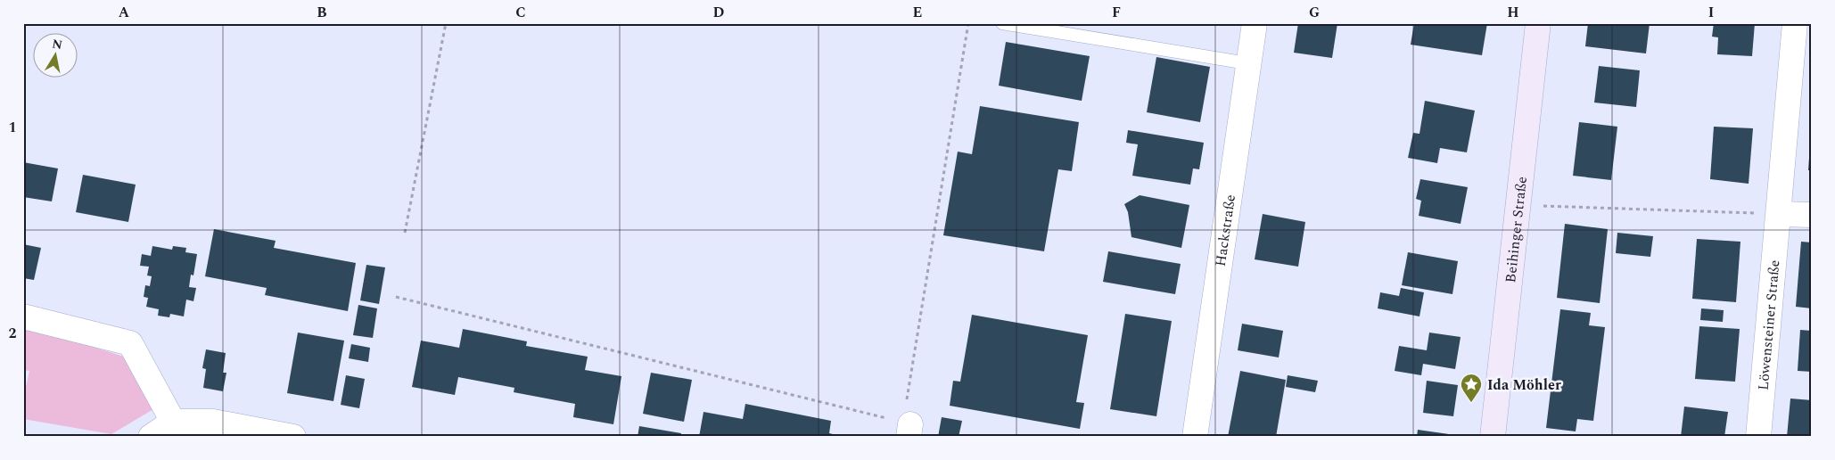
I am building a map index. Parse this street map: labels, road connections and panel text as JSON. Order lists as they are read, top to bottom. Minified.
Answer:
{"streets":{"main road":["Beihinger Straße"],"street":["Hackstraße","Löwensteiner Straße"]},"places":{"place":["Ida Möhler"]},"north":"top","grid":{"columns":["A","B","C","D","E","F","G","H","I"],"rows":["1","2"]}}
